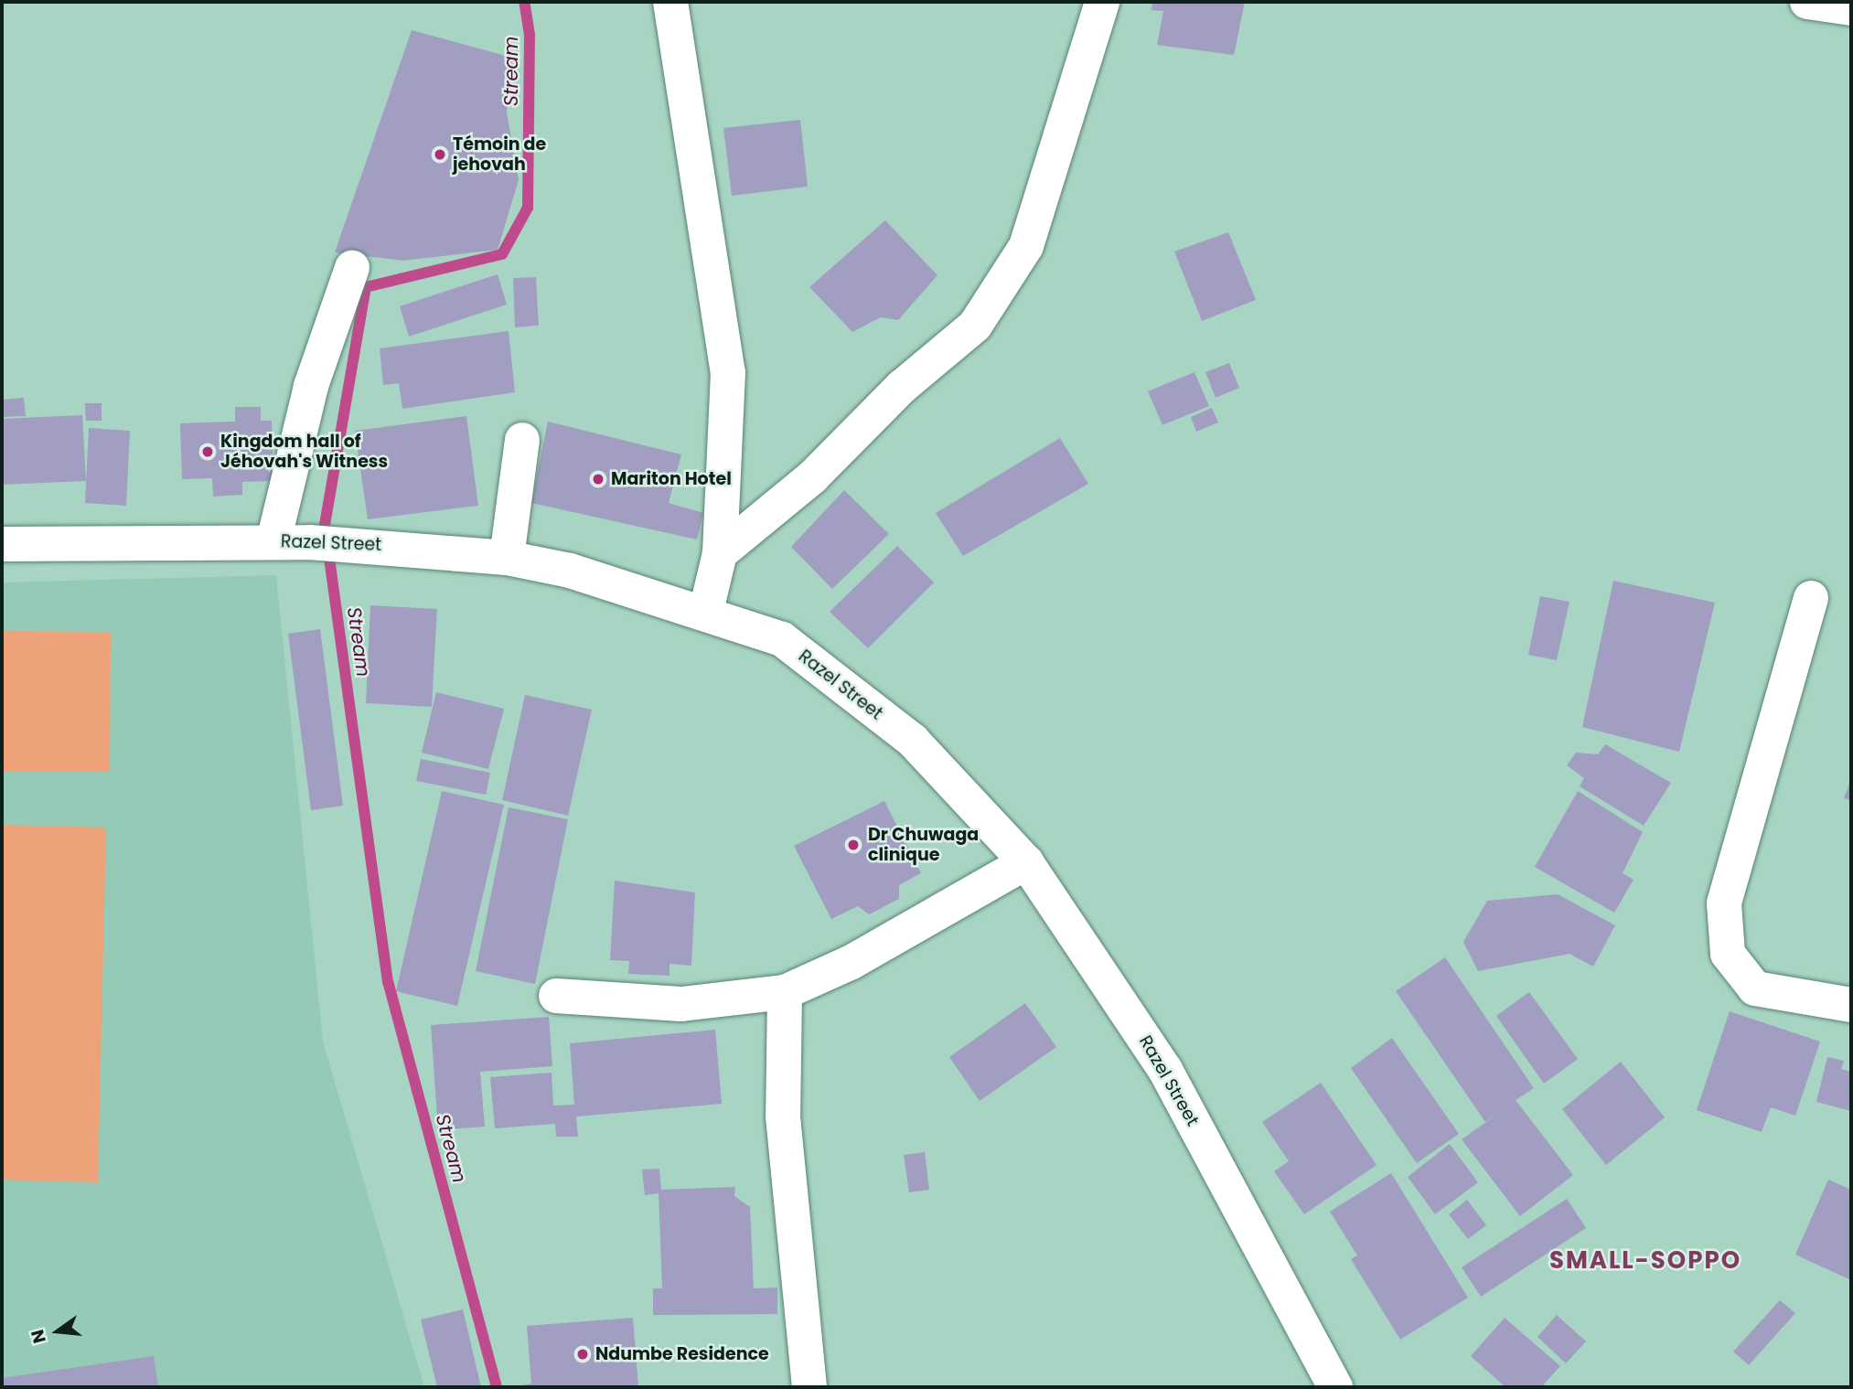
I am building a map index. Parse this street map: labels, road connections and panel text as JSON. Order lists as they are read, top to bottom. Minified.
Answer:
{"streets":{"street":["Razel Street"]},"districts":["SMALL-SOPPO"],"water":["Stream"],"places":["Témoin de jehovah","Kingdom hall of Jéhovah's Witness","Mariton Hotel","Dr Chuwaga clinique","Ndumbe Residence"],"north":"left"}
